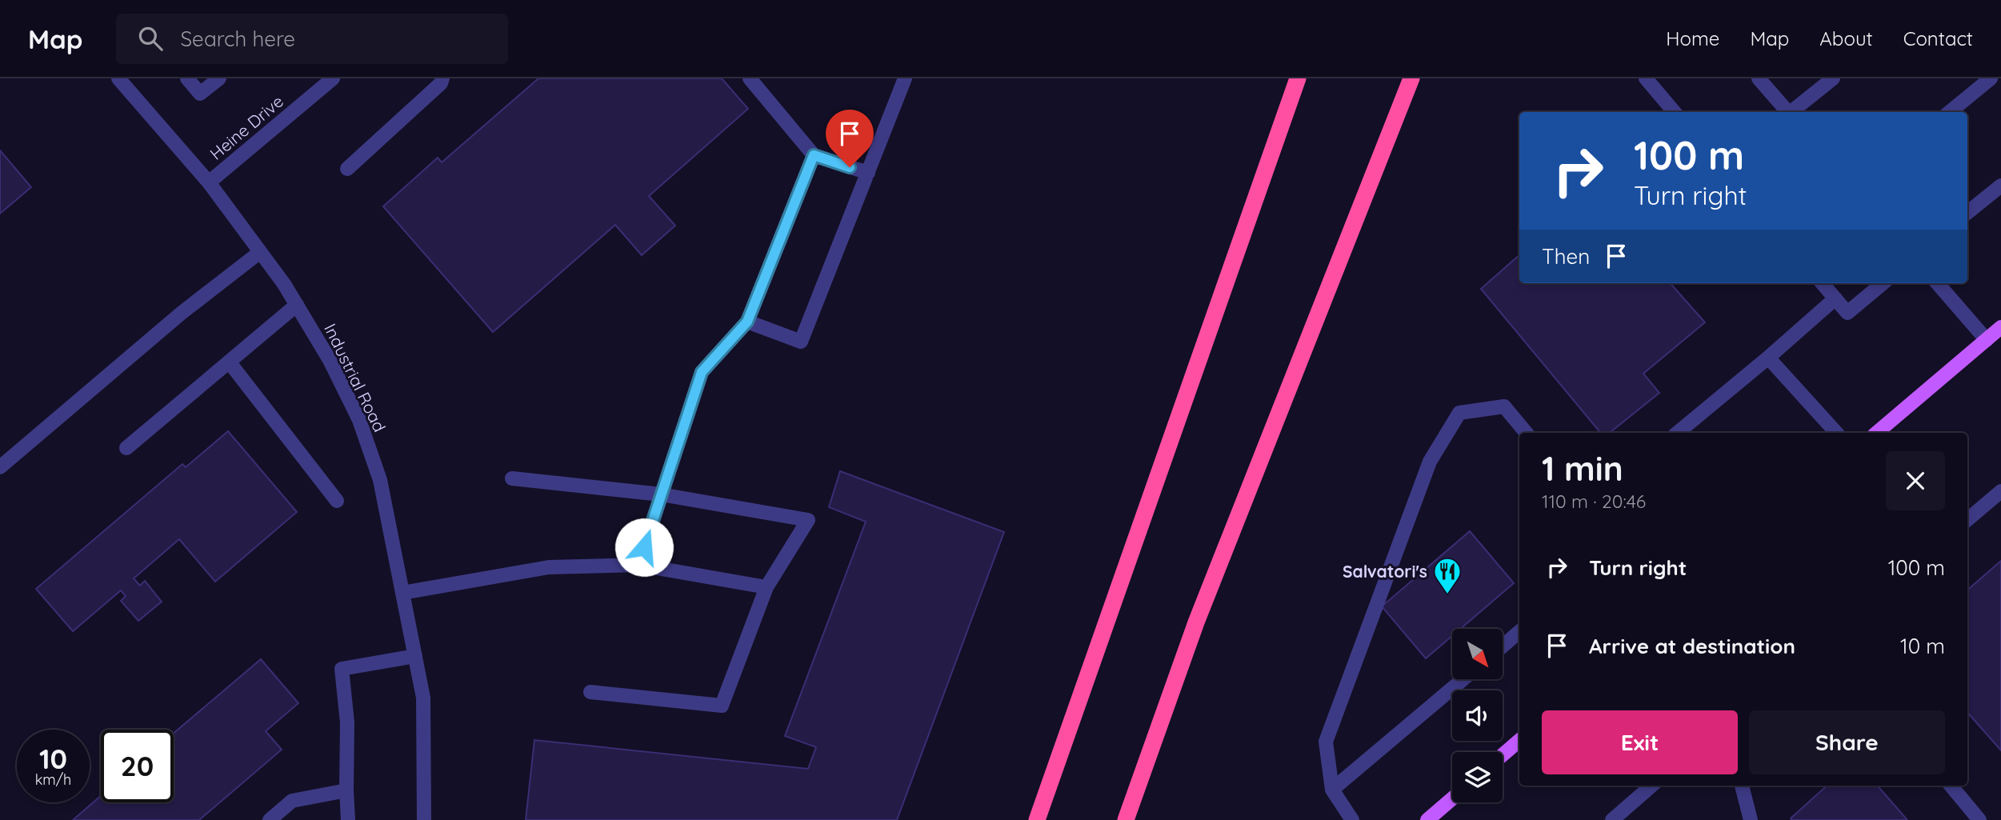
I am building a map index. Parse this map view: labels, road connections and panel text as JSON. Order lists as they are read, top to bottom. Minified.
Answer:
{"streets":{"street":["Heine Drive","Industrial Road"]},"crossings":[["Heine Drive","Industrial Road"]],"places":{"restaurant":["Salvatori's"]},"north":"bottom right","page":{"header":"Map","search":"Search here","nav":["Home","Map","About","Contact"],"turn":["100 m","Turn right"],"then":"Then","heading":["1 min","110 m · 20:46"],"list":[{"name":"Turn right","value":"100 m"},{"name":"Arrive at destination","value":"10 m"}],"buttons":["Exit","Share"],"speed":"10 km/h","limit":"20"}}
